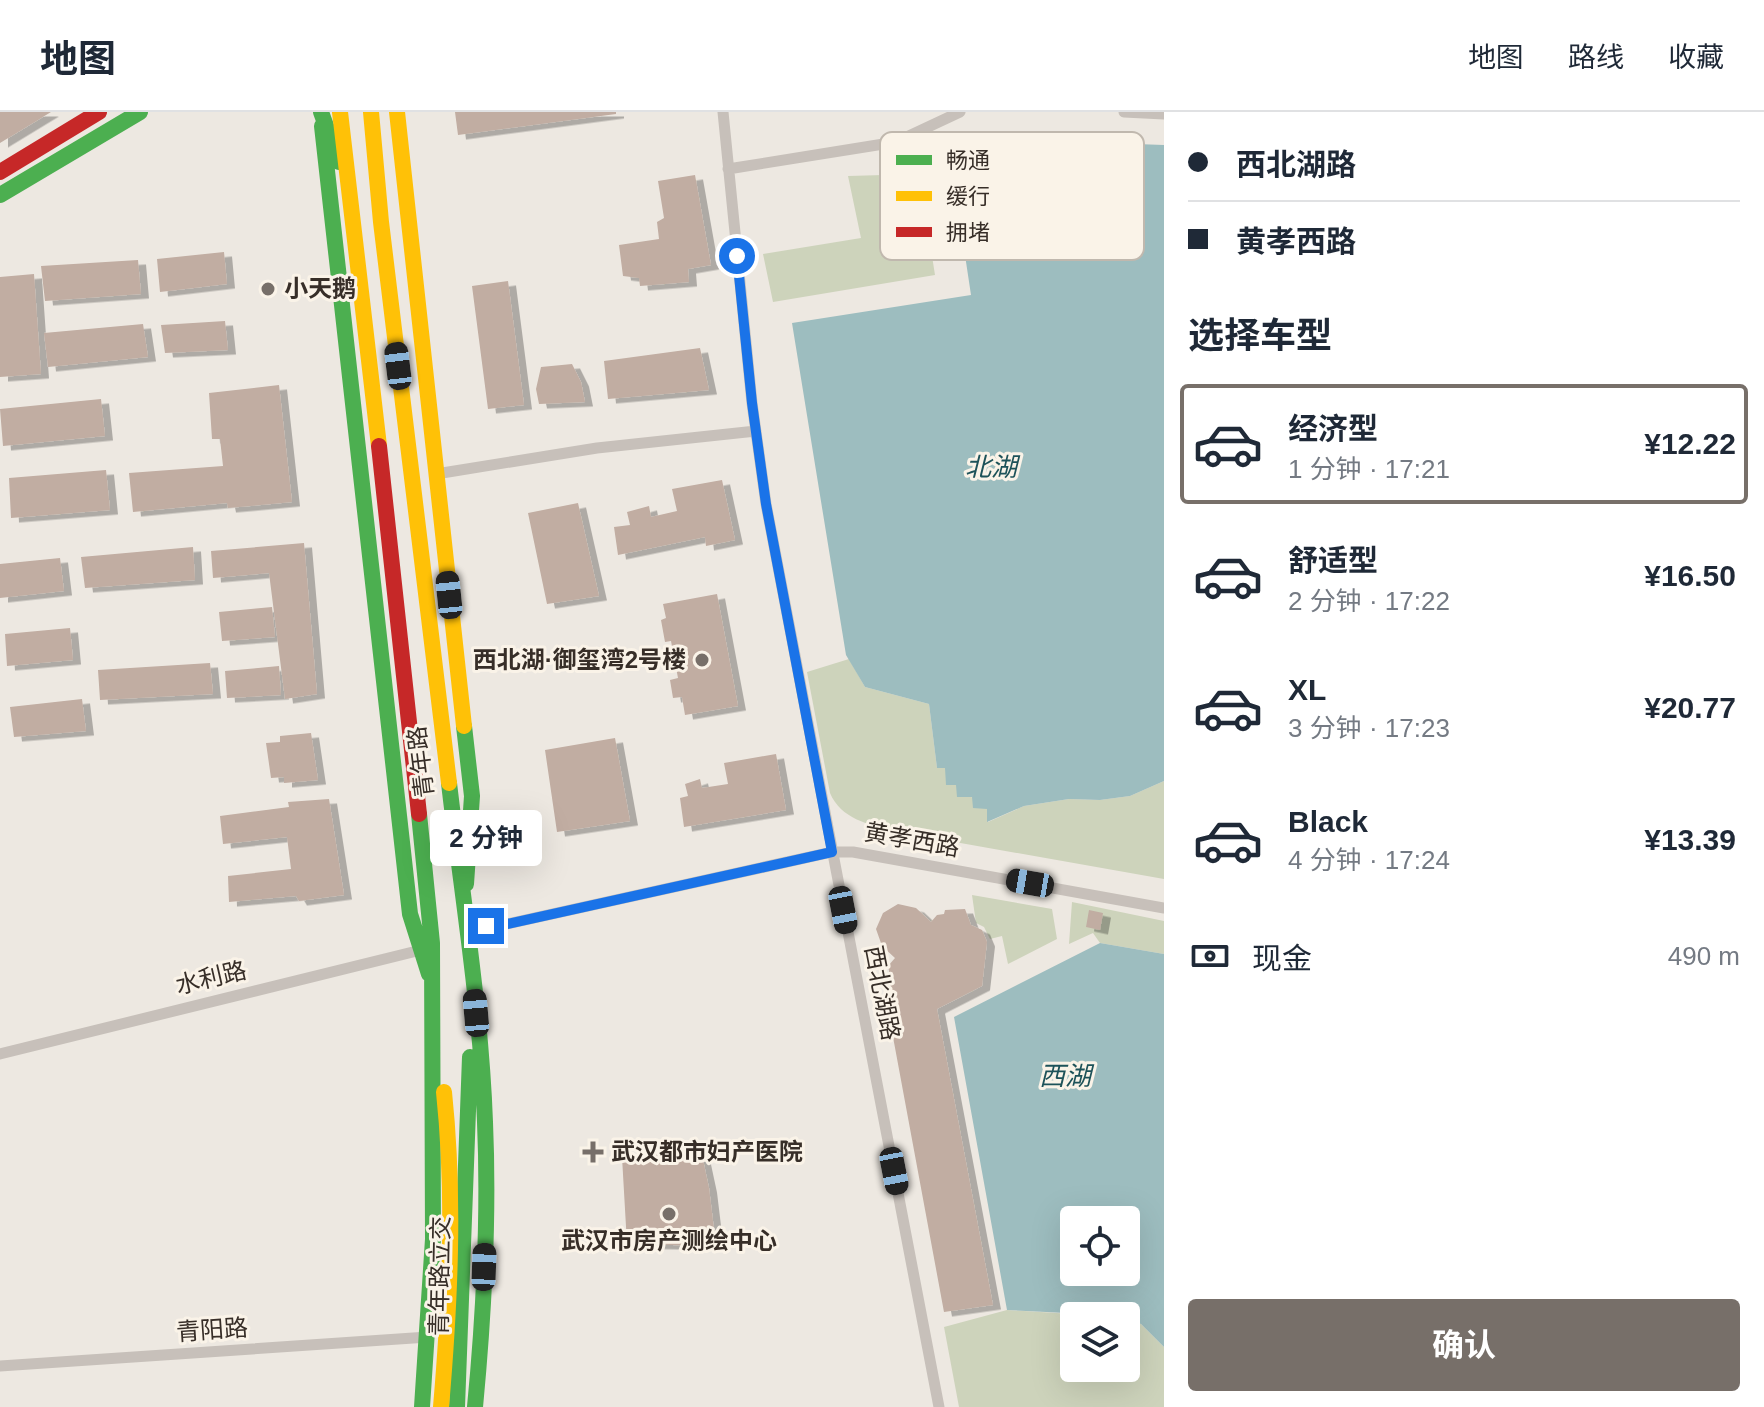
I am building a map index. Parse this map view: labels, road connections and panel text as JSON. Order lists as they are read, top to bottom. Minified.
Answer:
{"streets":{"main road":["青年路","青年路立交"],"street":["黄孝西路","水利路","西北湖路","青阳路"]},"crossings":[["青年路","黄孝西路"],["青年路","水利路"],["青年路","青阳路"],["黄孝西路","西北湖路"]],"water":["北湖","西湖"],"places":{"other":["小天鹅","西北湖·御玺湾2号楼","武汉市房产测绘中心"],"health":["武汉都市妇产医院"]},"legend":["畅通","缓行","拥堵"],"page":{"header":"地图","nav":["地图","路线","收藏"],"banner":["西北湖路","黄孝西路"],"heading":"选择车型","list":[{"name":"经济型","note":"1 分钟 · 17:21","value":"¥12.22"},{"name":"舒适型","note":"2 分钟 · 17:22","value":"¥16.50"},{"name":"XL","note":"3 分钟 · 17:23","value":"¥20.77"},{"name":"Black","note":"4 分钟 · 17:24","value":"¥13.39"}],"bubble":"2 分钟","pay":["现金","490 m"],"buttons":"确认"}}
